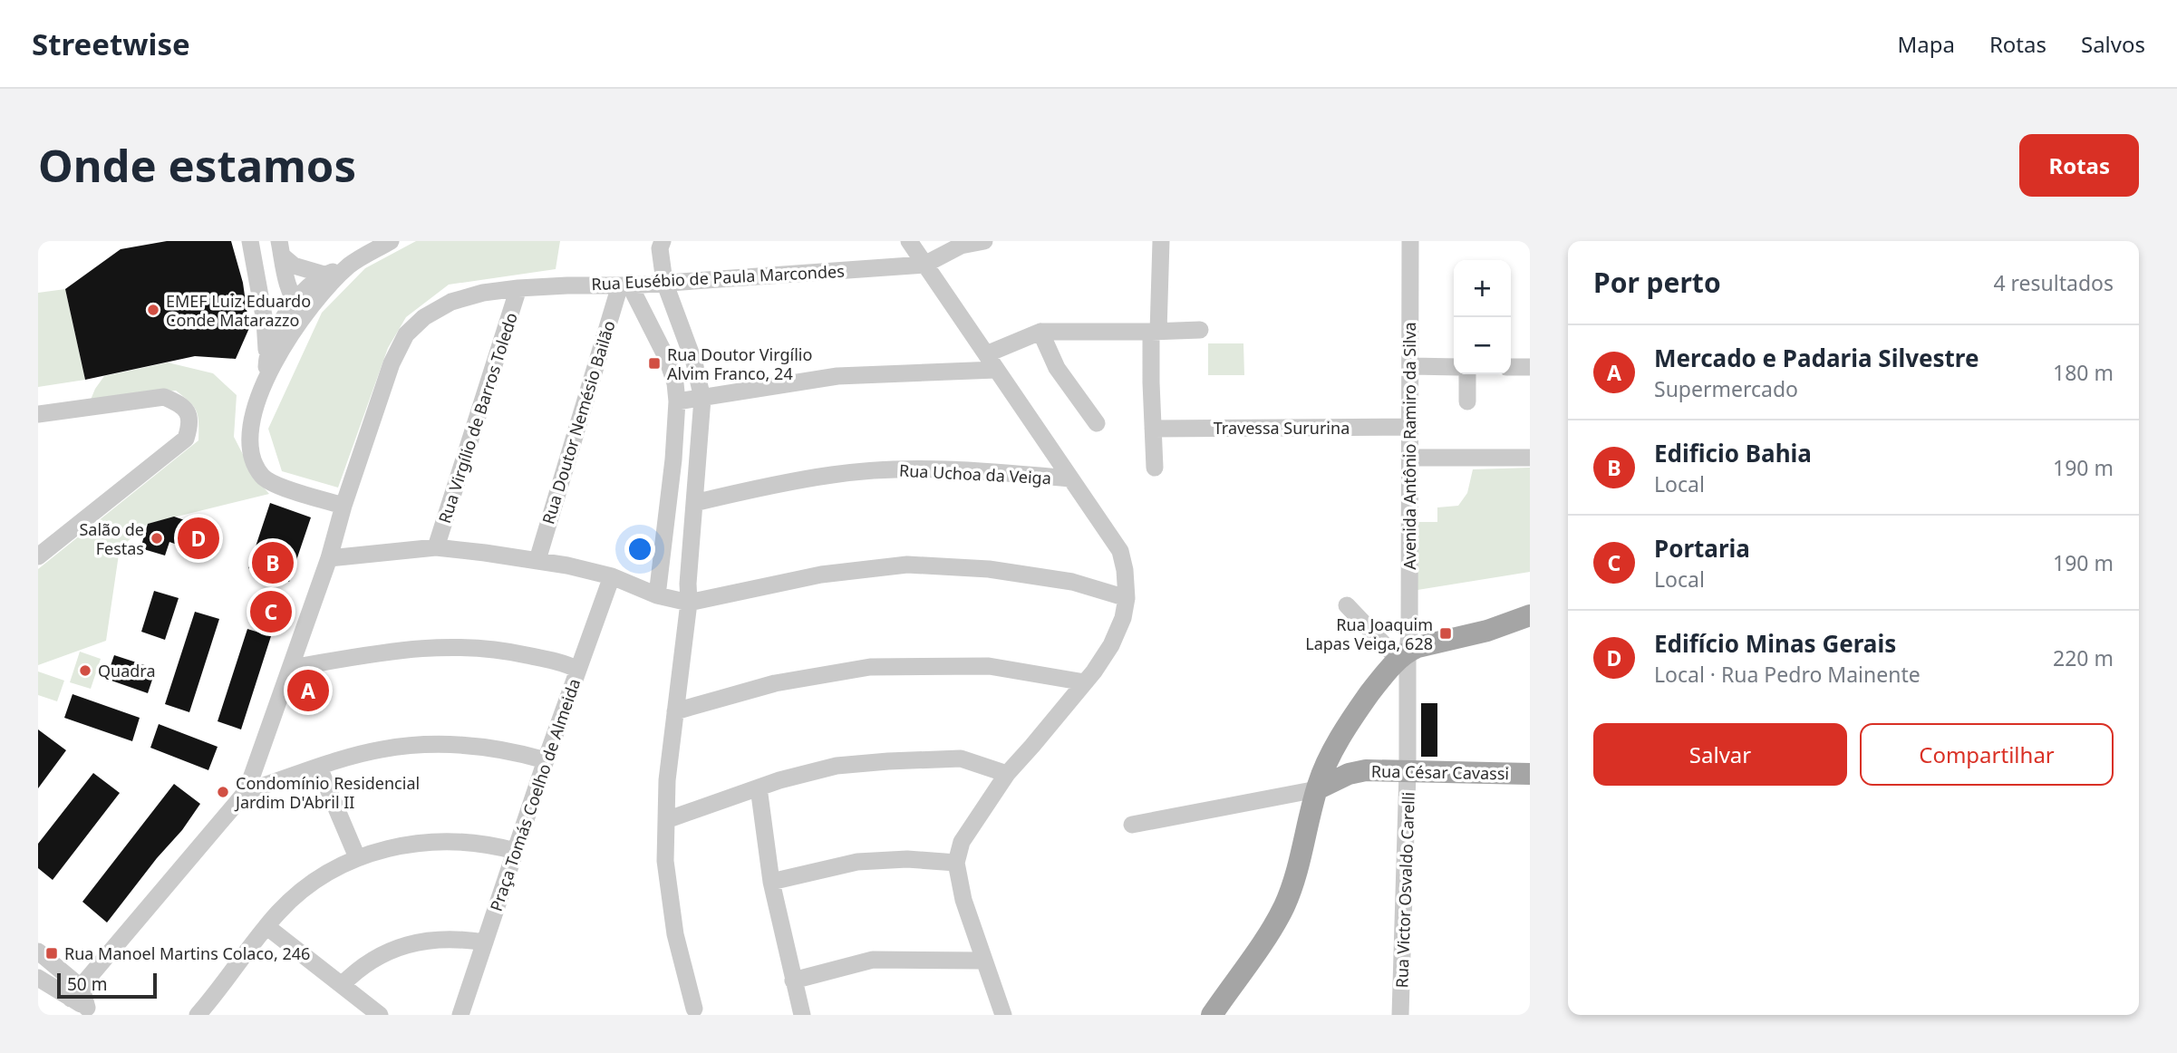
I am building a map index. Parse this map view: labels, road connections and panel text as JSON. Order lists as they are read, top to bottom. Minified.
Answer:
{"streets":{"main road":["Rua César Cavassi"],"street":["Rua Eusébio de Paula Marcondes","Rua Virgílio de Barros Toledo","Rua Doutor Nemésio Bailão","Travessa Sururina","Avenida Antônio Ramiro da Silva","Rua Uchoa da Veiga","Praça Tomás Coelho de Almeida","Rua Victor Osvaldo Carelli"]},"crossings":[["Rua Eusébio de Paula Marcondes","Rua Virgílio de Barros Toledo"],["Rua Eusébio de Paula Marcondes","Rua Doutor Nemésio Bailão"],["Travessa Sururina","Avenida Antônio Ramiro da Silva"],["Avenida Antônio Ramiro da Silva","Rua Victor Osvaldo Carelli"],["Rua César Cavassi","Rua Victor Osvaldo Carelli"]],"places":{"other":["EMEF Luiz Eduardo Conde Matarazzo","Salão de Festas","Quadra","Condomínio Residencial Jardim D'Abril II"],"transit":["Rua Doutor Virgílio Alvim Franco, 24","Rua Joaquim Lapas Veiga, 628","Rua Manoel Martins Colaco, 246"]},"scale_bar":"50 m","page":{"header":"Streetwise","nav":["Mapa","Rotas","Salvos"],"buttons":["Rotas",["Salvar","Compartilhar"]],"title":"Onde estamos","heading":["Por perto","4 resultados"],"map_buttons":["+","−"],"list":[{"mark":"A","name":"Mercado e Padaria Silvestre","note":"Supermercado","value":"180 m"},{"mark":"B","name":"Edificio Bahia","note":"Local","value":"190 m"},{"mark":"C","name":"Portaria","note":"Local","value":"190 m"},{"mark":"D","name":"Edifício Minas Gerais","note":"Local · Rua Pedro Mainente","value":"220 m"}],"pins":["D","B","C","A"],"scale":"50 m"}}
